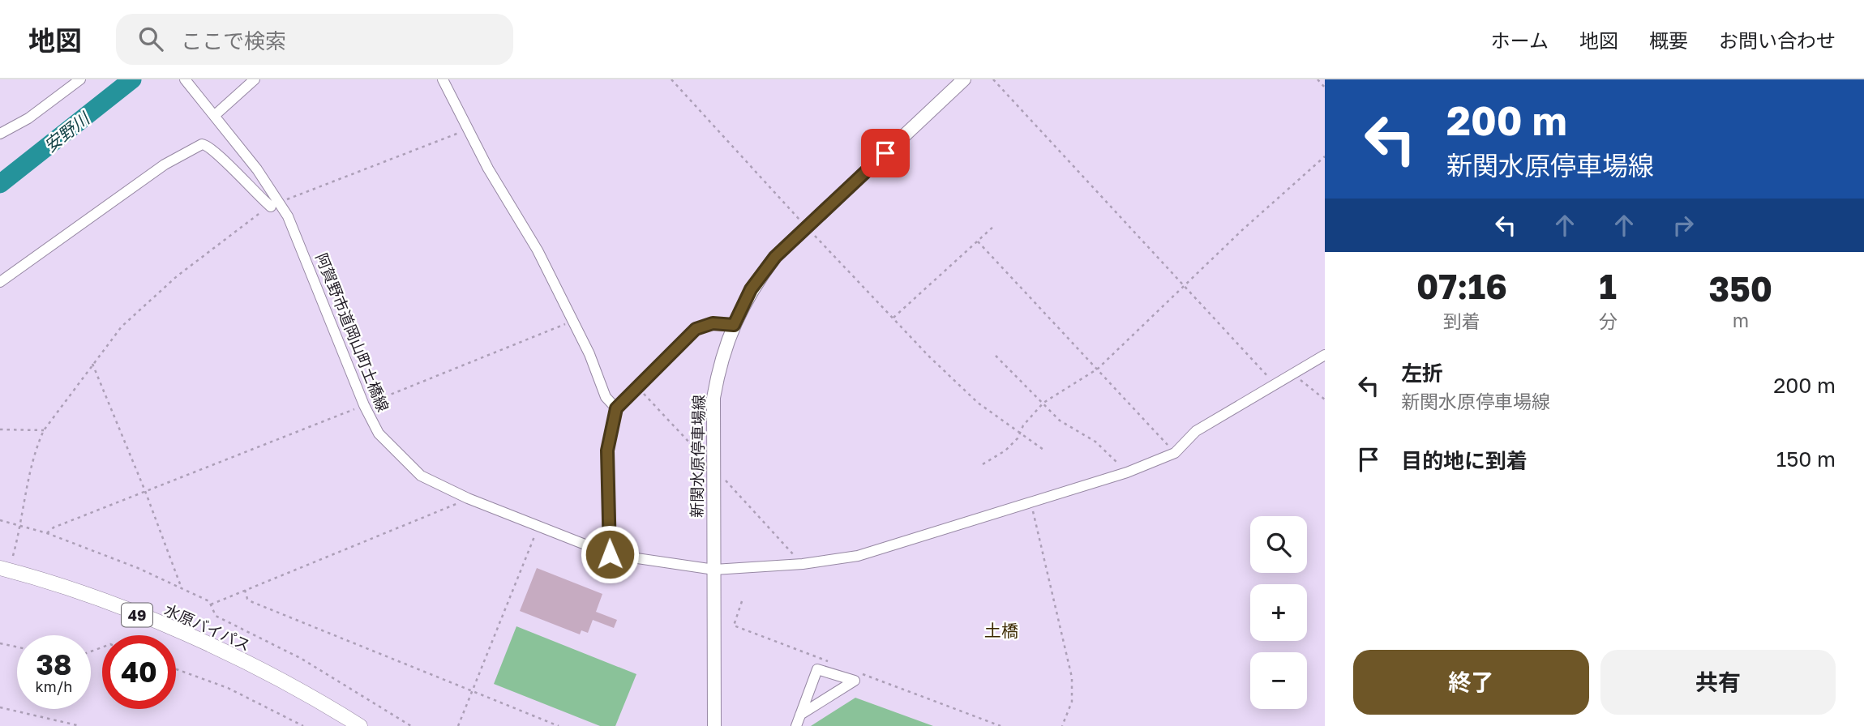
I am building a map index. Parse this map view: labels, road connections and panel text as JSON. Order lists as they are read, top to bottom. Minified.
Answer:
{"streets":{"highway":["49","水原バイパス"],"main road":["新関水原停車場線"],"street":["阿賀野市道岡山町土橋線"]},"crossings":[["阿賀野市道岡山町土橋線","新関水原停車場線"]],"districts":["土橋"],"water":["安野川"],"page":{"header":"地図","search":"ここで検索","nav":["ホーム","地図","概要","お問い合わせ"],"turn":["200 m","新関水原停車場線"],"eta":["07:16","到着","1","分","350","m"],"list":[{"name":"左折","note":"新関水原停車場線","value":"200 m"},{"name":"目的地に到着","value":"150 m"}],"map_buttons":["+","−"],"speed":"38 km/h","limit":"40","buttons":["終了","共有"]}}
